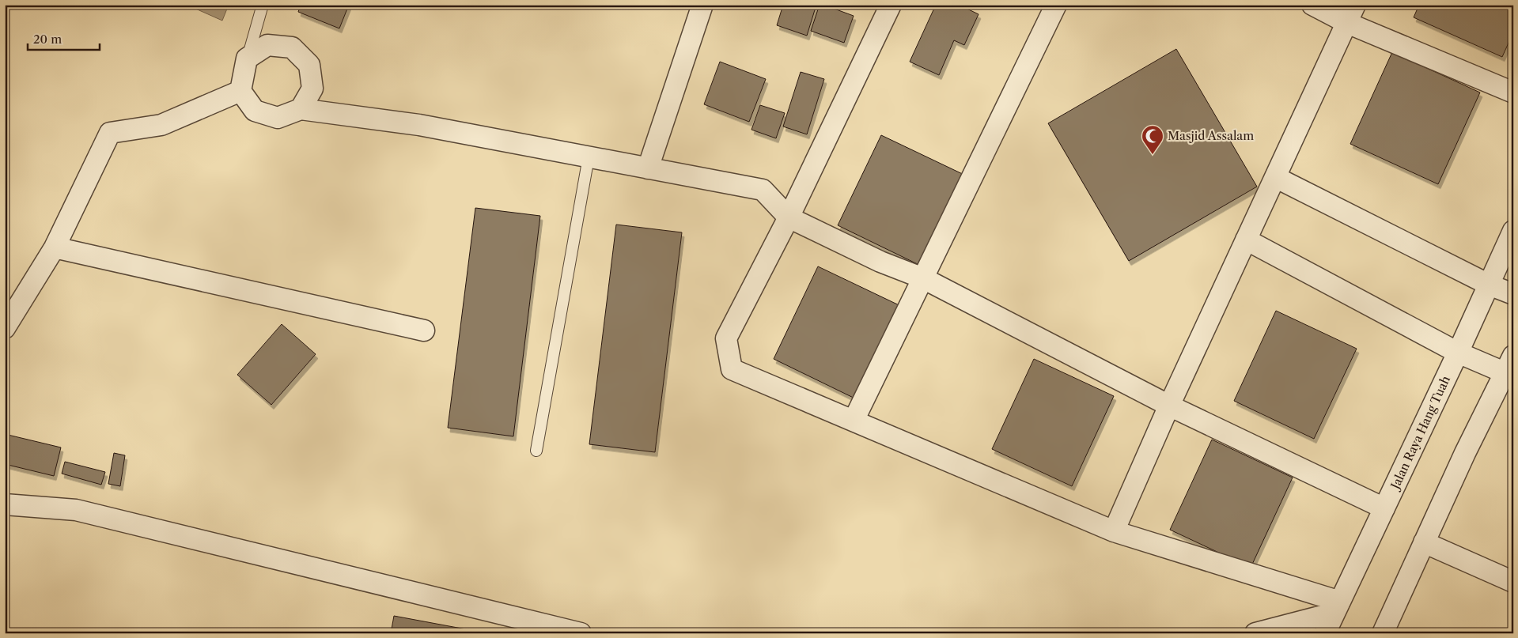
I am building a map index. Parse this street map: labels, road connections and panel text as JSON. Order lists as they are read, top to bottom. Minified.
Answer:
{"streets":{"street":["Jalan Raya Hang Tuah"]},"places":{"mosque":["Masjid Assalam"]},"scale_bar":"20 m"}
